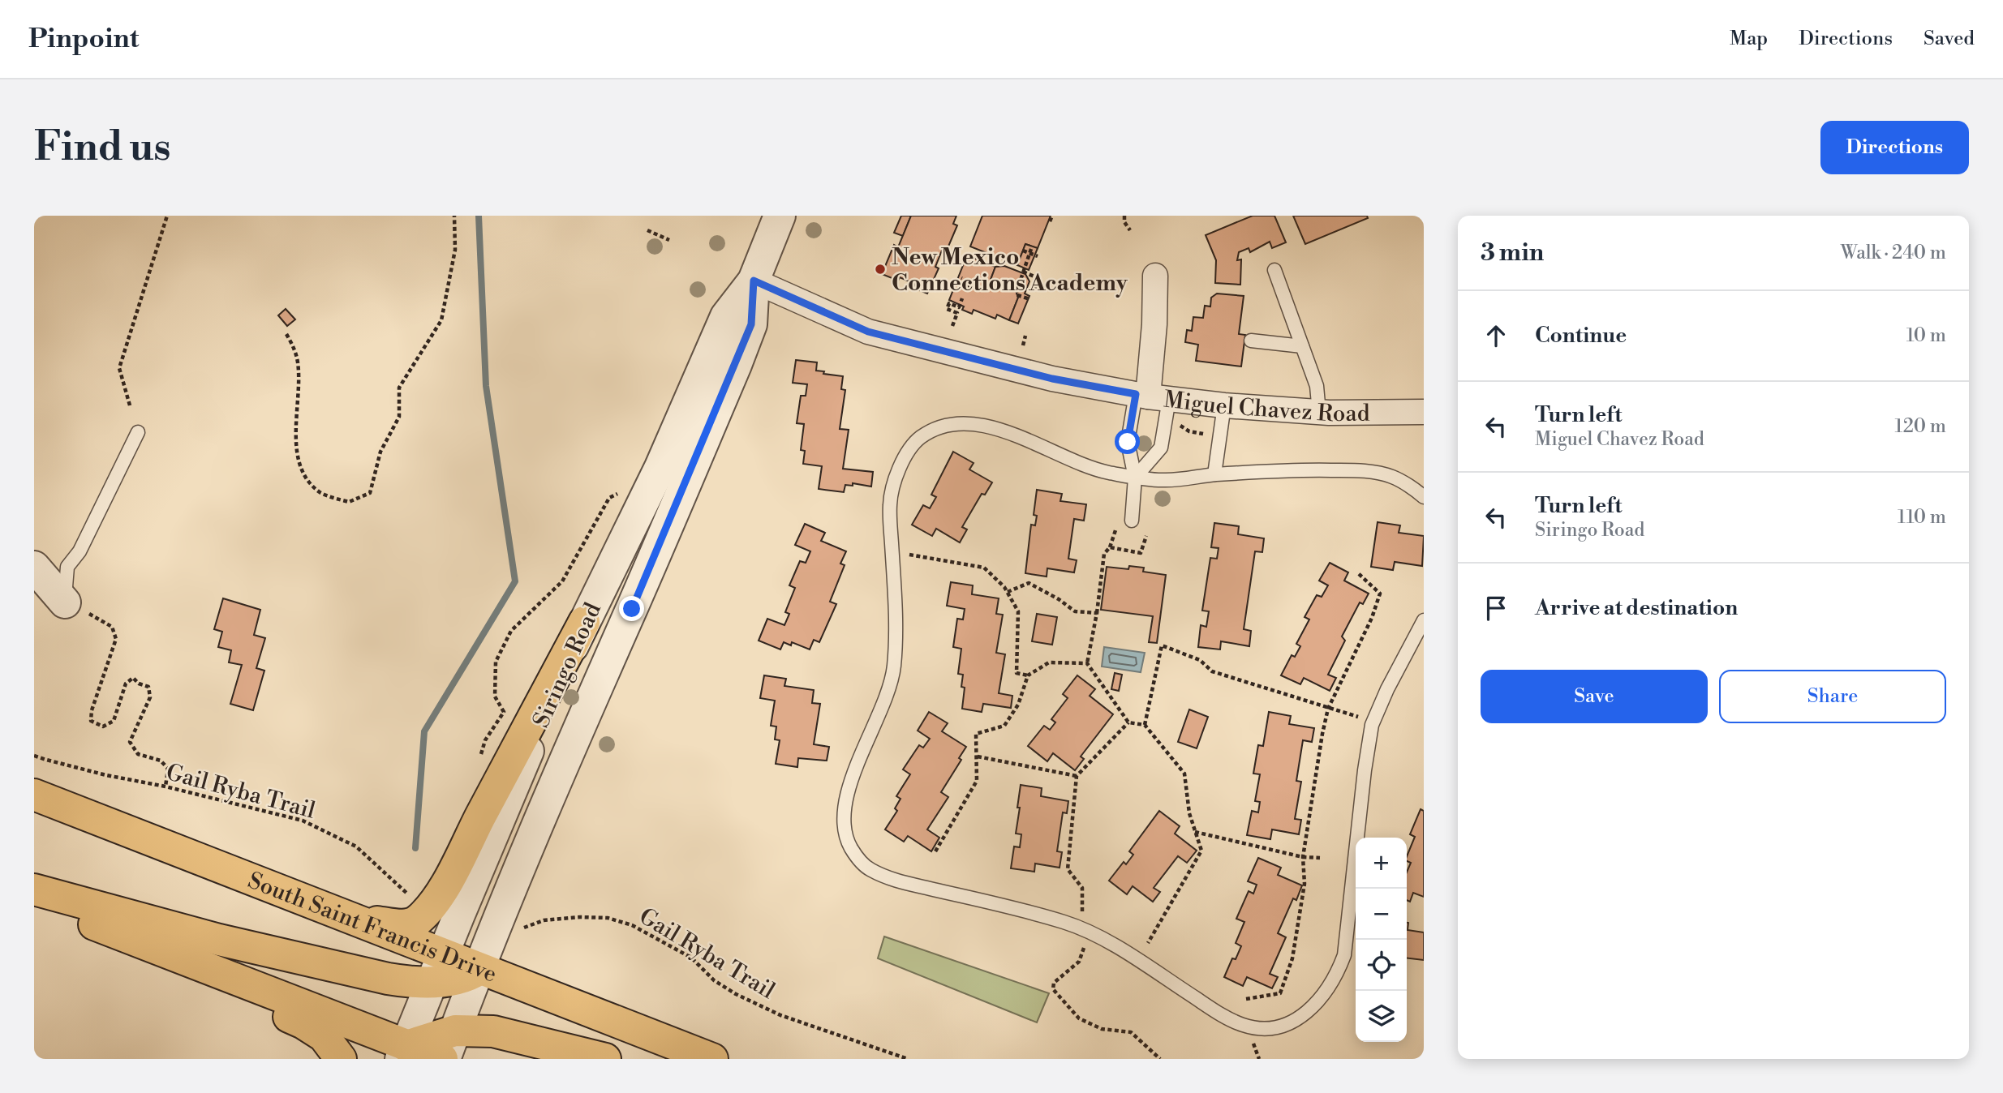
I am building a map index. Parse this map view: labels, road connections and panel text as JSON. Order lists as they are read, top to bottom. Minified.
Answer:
{"streets":{"highway":["South Saint Francis Drive"],"street":["Miguel Chavez Road","Siringo Road"],"path":["Gail Ryba Trail"]},"crossings":[["Miguel Chavez Road","Siringo Road"],["Siringo Road","South Saint Francis Drive"]],"places":["New Mexico Connections Academy"],"page":{"header":"Pinpoint","nav":["Map","Directions","Saved"],"buttons":["Directions",["Save","Share"]],"title":"Find us","heading":["3 min","Walk · 240 m"],"list":[["Continue","10 m"],["Turn left","Miguel Chavez Road","120 m"],["Turn left","Siringo Road","110 m"],"Arrive at destination"],"map_buttons":["+","−"]}}
